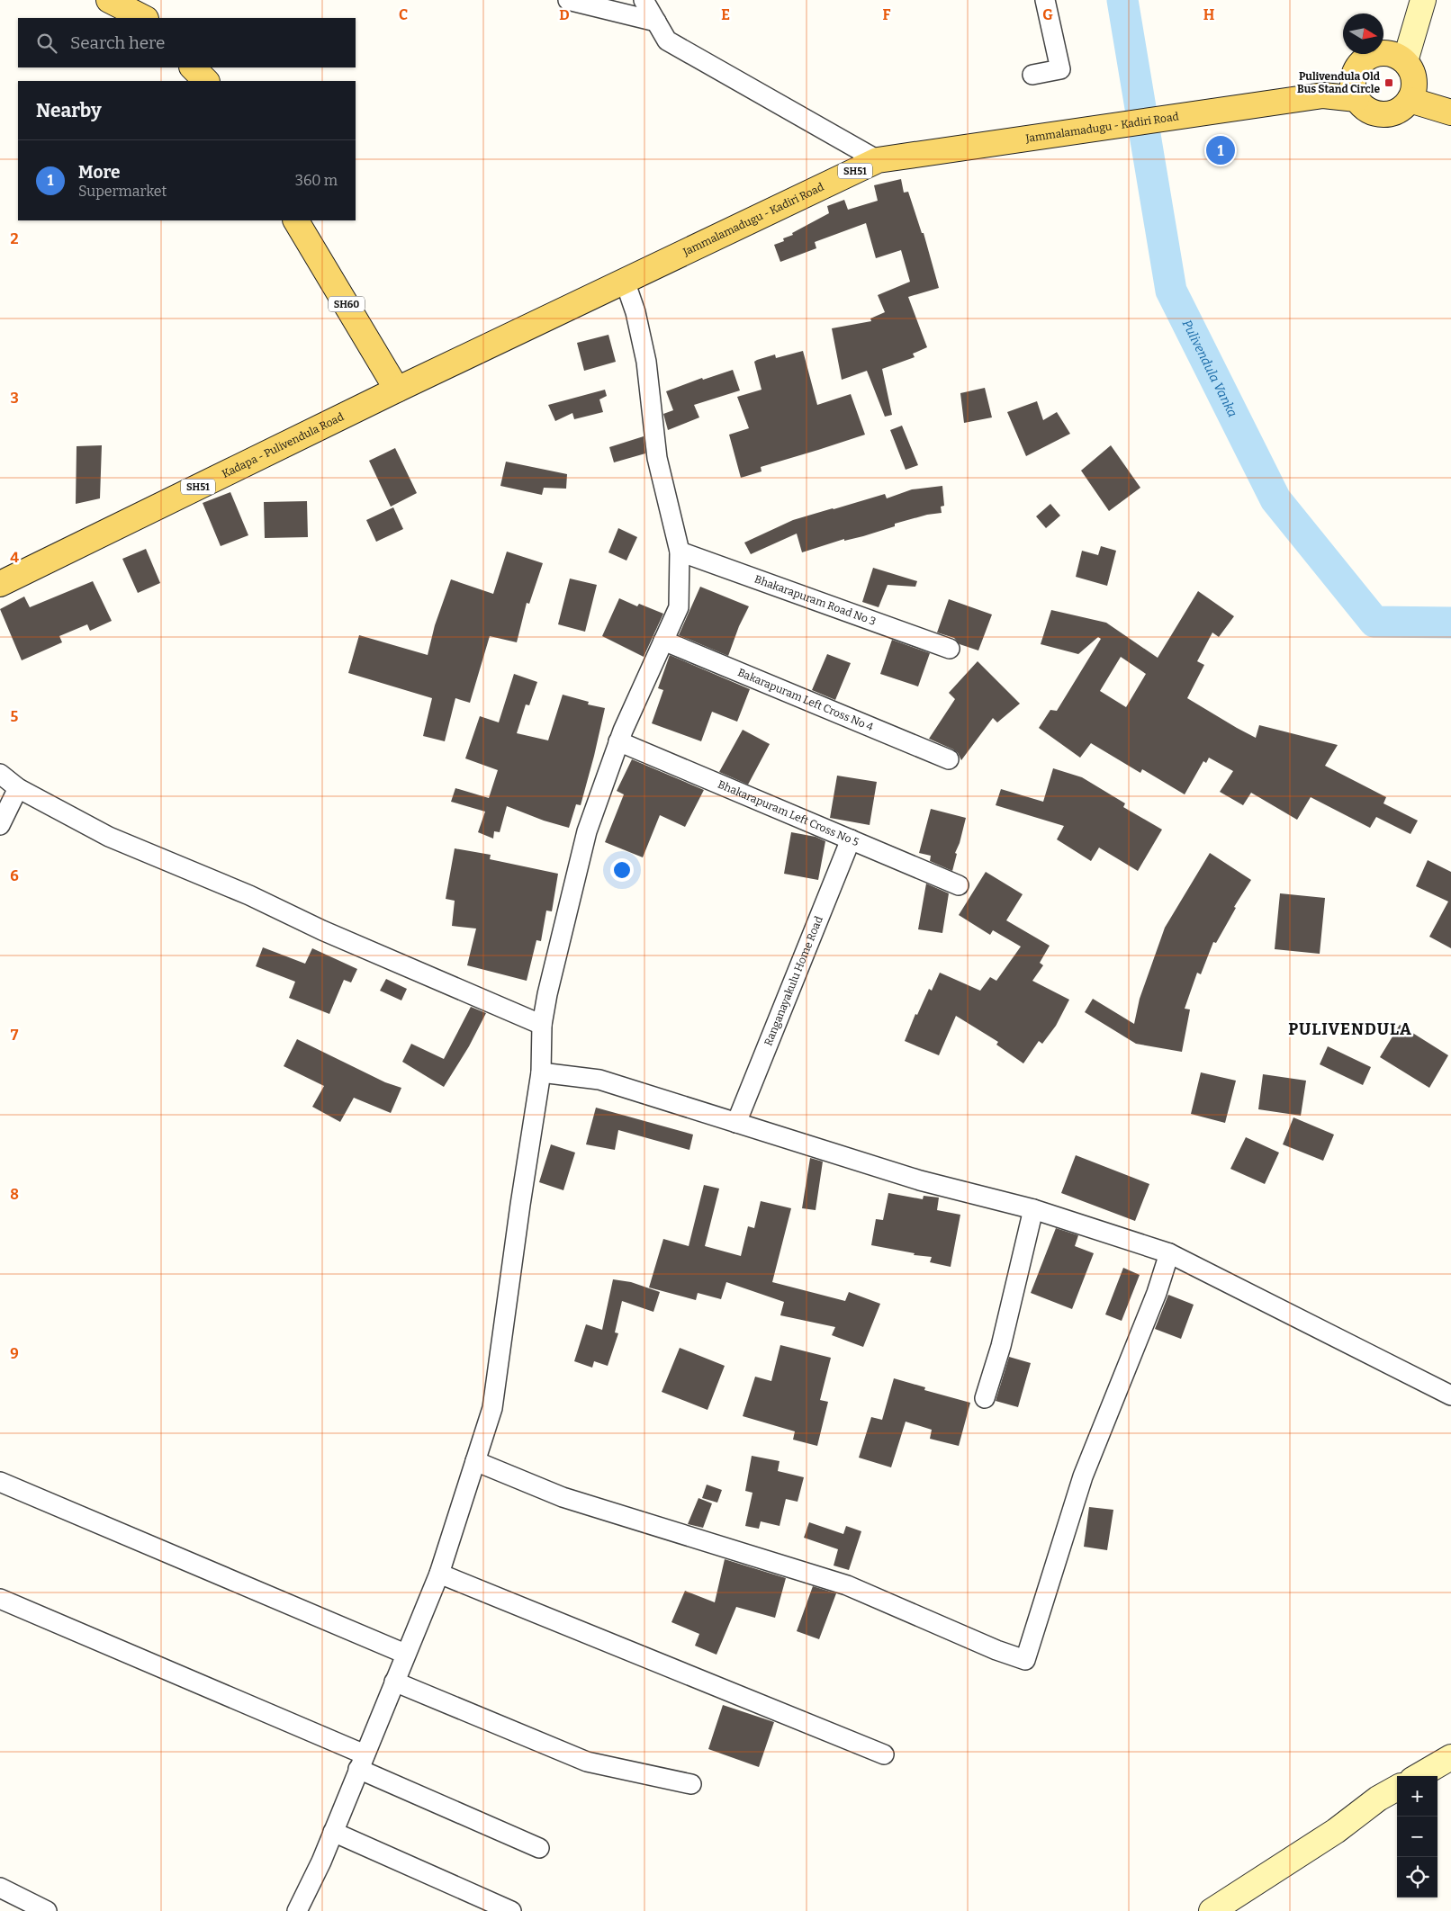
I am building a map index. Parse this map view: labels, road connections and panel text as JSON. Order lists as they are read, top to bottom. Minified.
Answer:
{"streets":{"main road":["Jammalamadugu - Kadiri Road","SH51","SH60","Kadapa - Pulivendula Road"],"street":["Bhakarapuram Road No 3","Bakarapuram Left Cross No 4","Bhakarapuram Left Cross No 5","Ranganayakulu Home Road"]},"crossings":[["Jammalamadugu - Kadiri Road","SH60"],["Jammalamadugu - Kadiri Road","Kadapa - Pulivendula Road"],["SH60","Kadapa - Pulivendula Road"],["Bhakarapuram Left Cross No 5","Ranganayakulu Home Road"]],"districts":["PULIVENDULA"],"water":["Pulivendula Vanka"],"places":{"transit":["Pulivendula Old Bus Stand Circle"]},"north":"right","page":{"search":"Search here","heading":"Nearby","pins":"1","list":[{"mark":"1","name":"More","note":"Supermarket","value":"360 m"}],"map_buttons":["+","−"]},"grid":{"columns":["C","D","E","F","G","H"],"rows":["2","3","4","5","6","7","8","9"]}}
